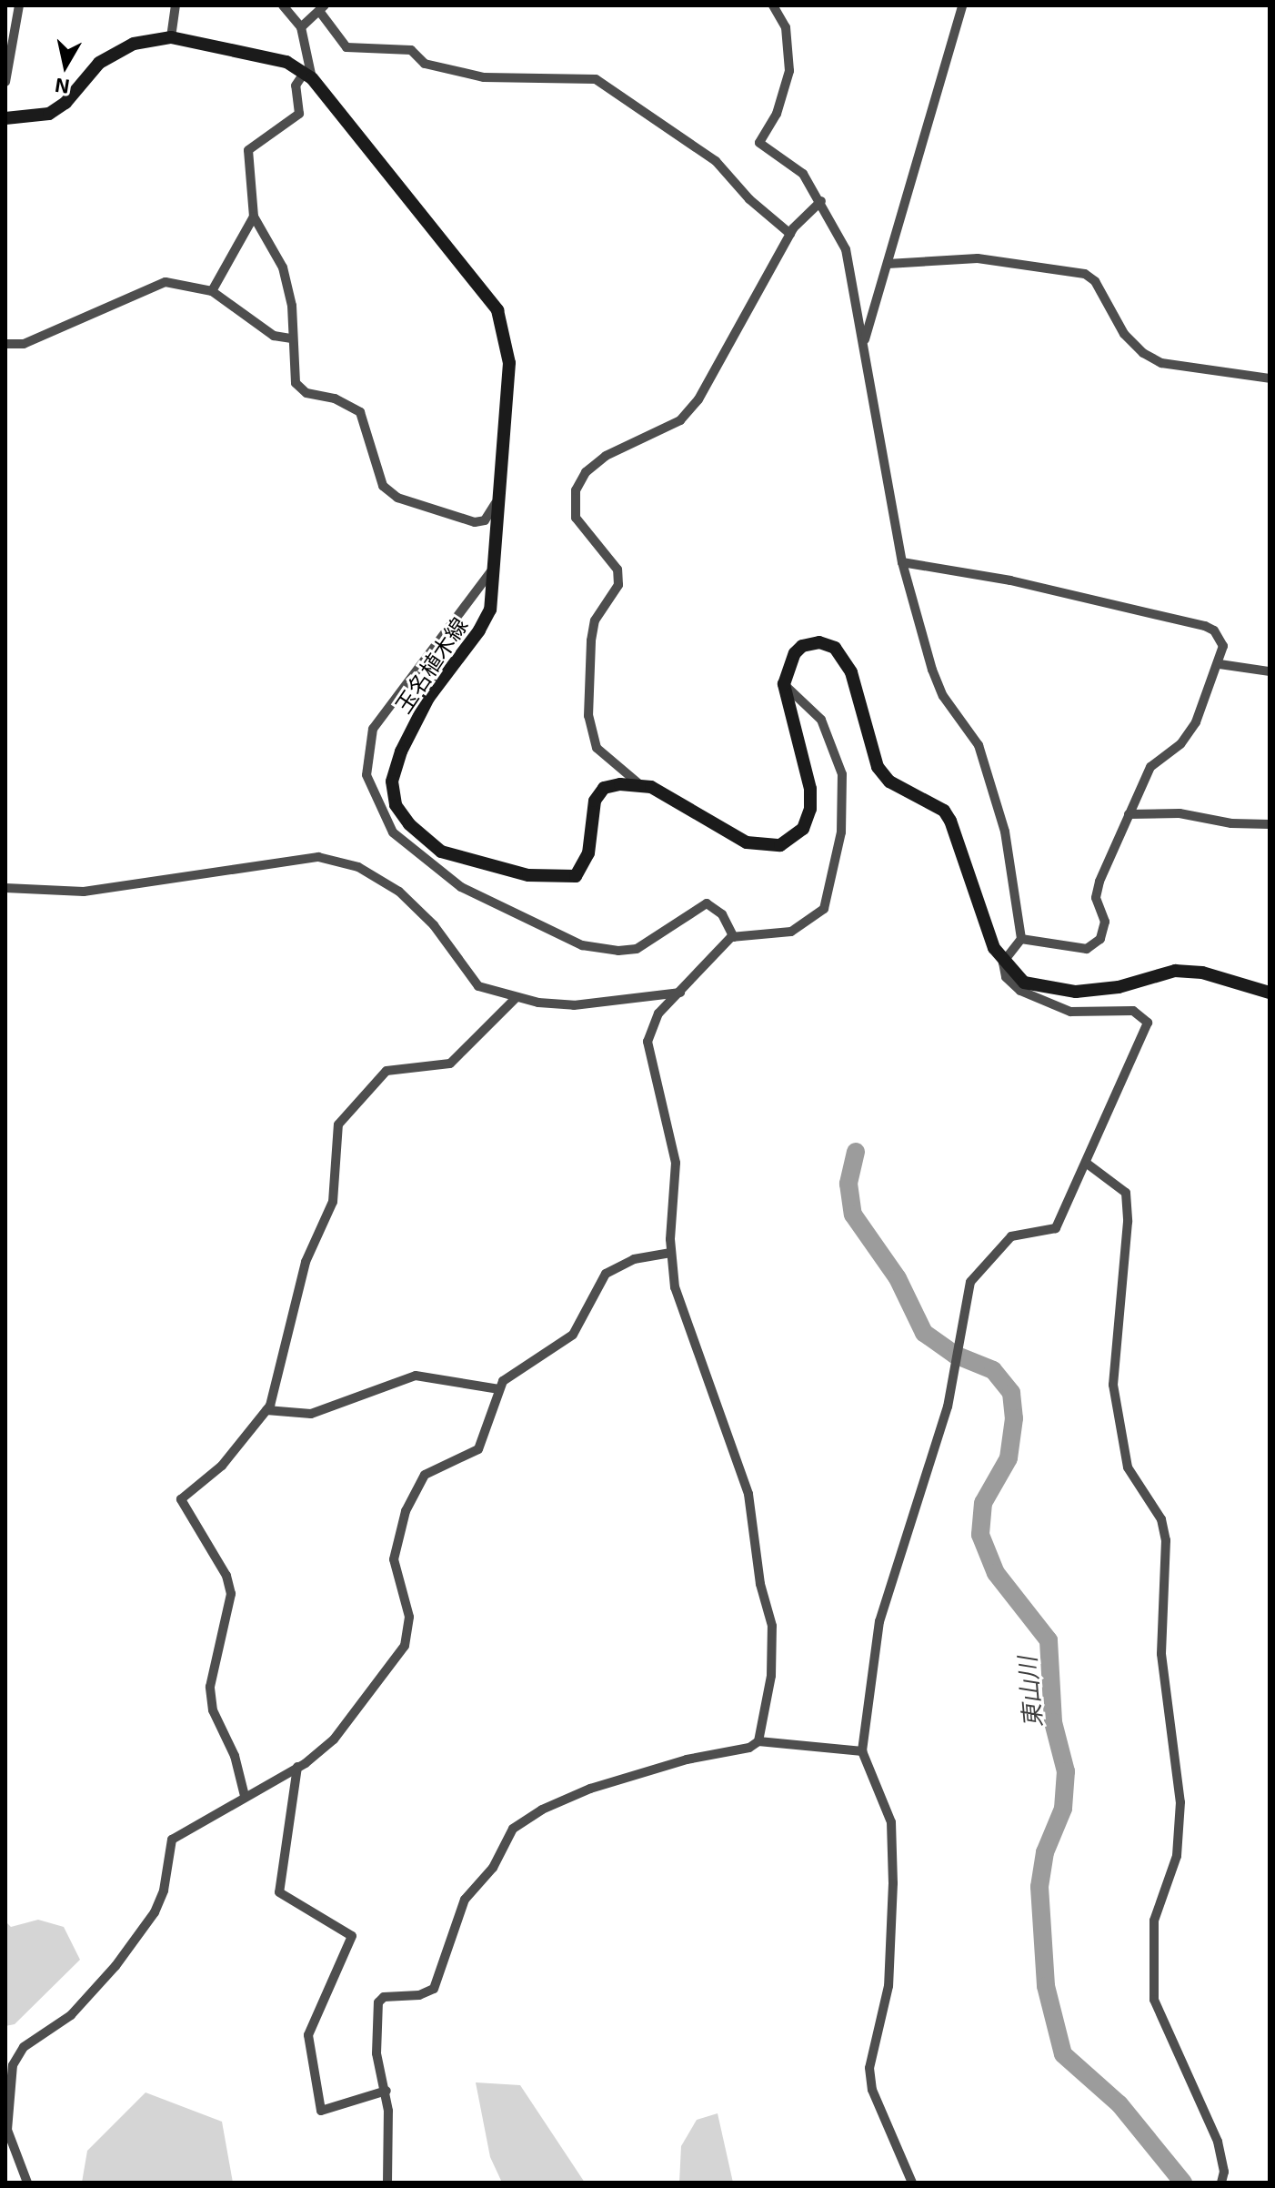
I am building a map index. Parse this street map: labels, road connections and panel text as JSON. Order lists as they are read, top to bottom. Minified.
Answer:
{"streets":{"main road":["玉名植木線"]},"water":["東山川"],"north":"bottom"}
